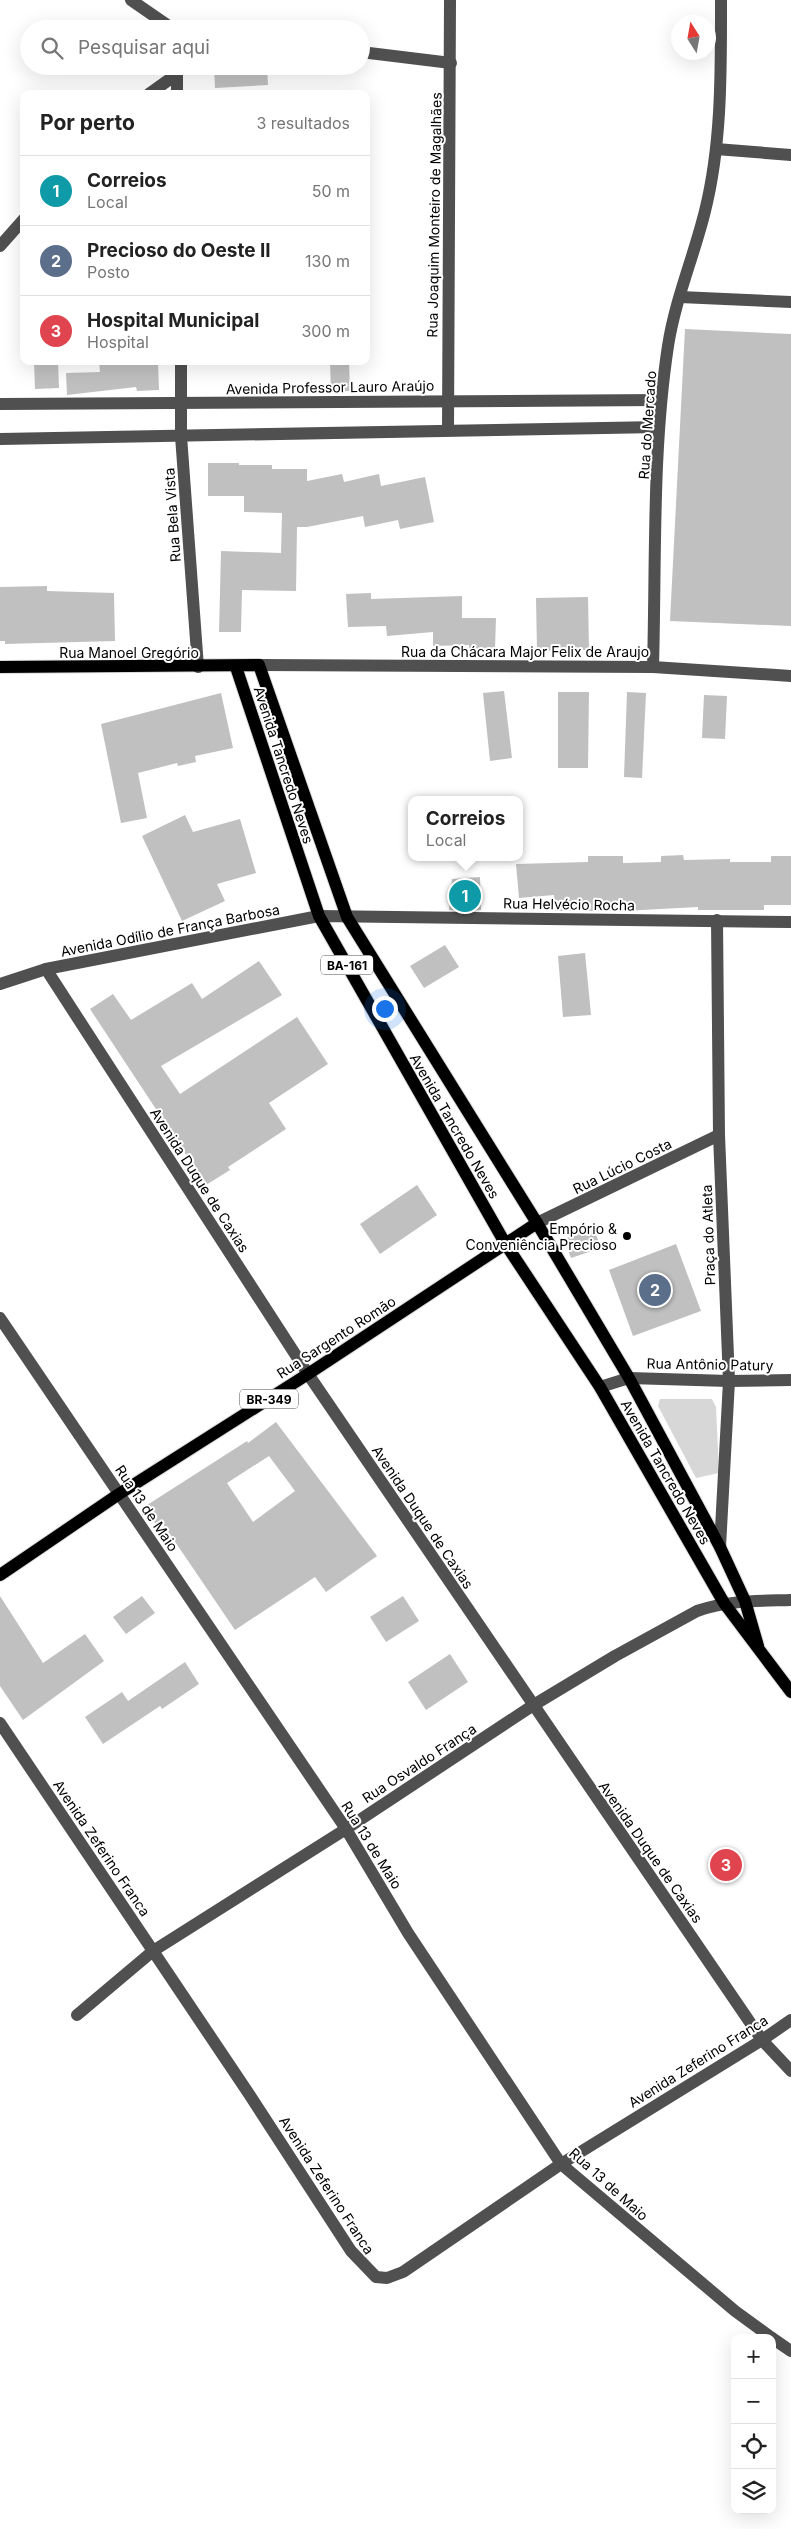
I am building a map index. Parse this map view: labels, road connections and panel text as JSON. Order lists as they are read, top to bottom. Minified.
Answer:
{"streets":{"main road":["Rua Manoel Gregório","Avenida Tancredo Neves","BA-161","Rua Sargento Romão","BR-349"],"street":["Rua Joaquim Monteiro de Magalhães","Avenida Professor Lauro Araújo","Rua do Mercado","Rua Bela Vista","Rua da Chácara Major Felix de Araujo","Rua Helvécio Rocha","Avenida Odílio de França Barbosa","Rua Lúcio Costa","Avenida Duque de Caxias","Praça do Atleta","Rua Antônio Patury","Rua 13 de Maio","Rua Osvaldo França","Avenida Zeferino Franca"]},"crossings":[["Rua Joaquim Monteiro de Magalhães","Avenida Professor Lauro Araújo"],["Avenida Professor Lauro Araújo","Rua do Mercado"],["Avenida Professor Lauro Araújo","Rua Bela Vista"],["Rua do Mercado","Rua da Chácara Major Felix de Araujo"],["Rua Bela Vista","Rua Manoel Gregório"],["Rua da Chácara Major Felix de Araujo","Rua Manoel Gregório"],["Rua da Chácara Major Felix de Araujo","Avenida Tancredo Neves"],["Rua Manoel Gregório","Avenida Tancredo Neves"],["Avenida Tancredo Neves","Rua Helvécio Rocha"],["Avenida Tancredo Neves","Avenida Odílio de França Barbosa"],["Avenida Tancredo Neves","Rua Lúcio Costa"],["Avenida Tancredo Neves","Praça do Atleta"],["Avenida Tancredo Neves","Rua Sargento Romão"],["Avenida Tancredo Neves","Rua Antônio Patury"],["Avenida Tancredo Neves","Rua Osvaldo França"],["Rua Helvécio Rocha","Avenida Odílio de França Barbosa"],["Rua Helvécio Rocha","Praça do Atleta"],["Avenida Odílio de França Barbosa","Avenida Duque de Caxias"],["Rua Lúcio Costa","Praça do Atleta"],["Rua Lúcio Costa","Rua Sargento Romão"],["Avenida Duque de Caxias","Rua Sargento Romão"],["Avenida Duque de Caxias","Rua Osvaldo França"],["Avenida Duque de Caxias","Avenida Zeferino Franca"],["Praça do Atleta","Rua Antônio Patury"],["Rua Sargento Romão","Rua 13 de Maio"],["Rua 13 de Maio","Rua Osvaldo França"],["Rua 13 de Maio","Avenida Zeferino Franca"],["Rua Osvaldo França","Avenida Zeferino Franca"]],"places":["Empório & Conveniência Precioso"],"north":"top","page":{"search":"Pesquisar aqui","heading":["Por perto","3 resultados"],"list":[{"mark":"1","name":"Correios","note":"Local","value":"50 m"},{"mark":"2","name":"Precioso do Oeste II","note":"Posto","value":"130 m"},{"mark":"3","name":"Hospital Municipal","note":"Hospital","value":"300 m"}],"popup":["Correios","Local"],"pins":["1","2","3"],"map_buttons":["+","−"]}}
